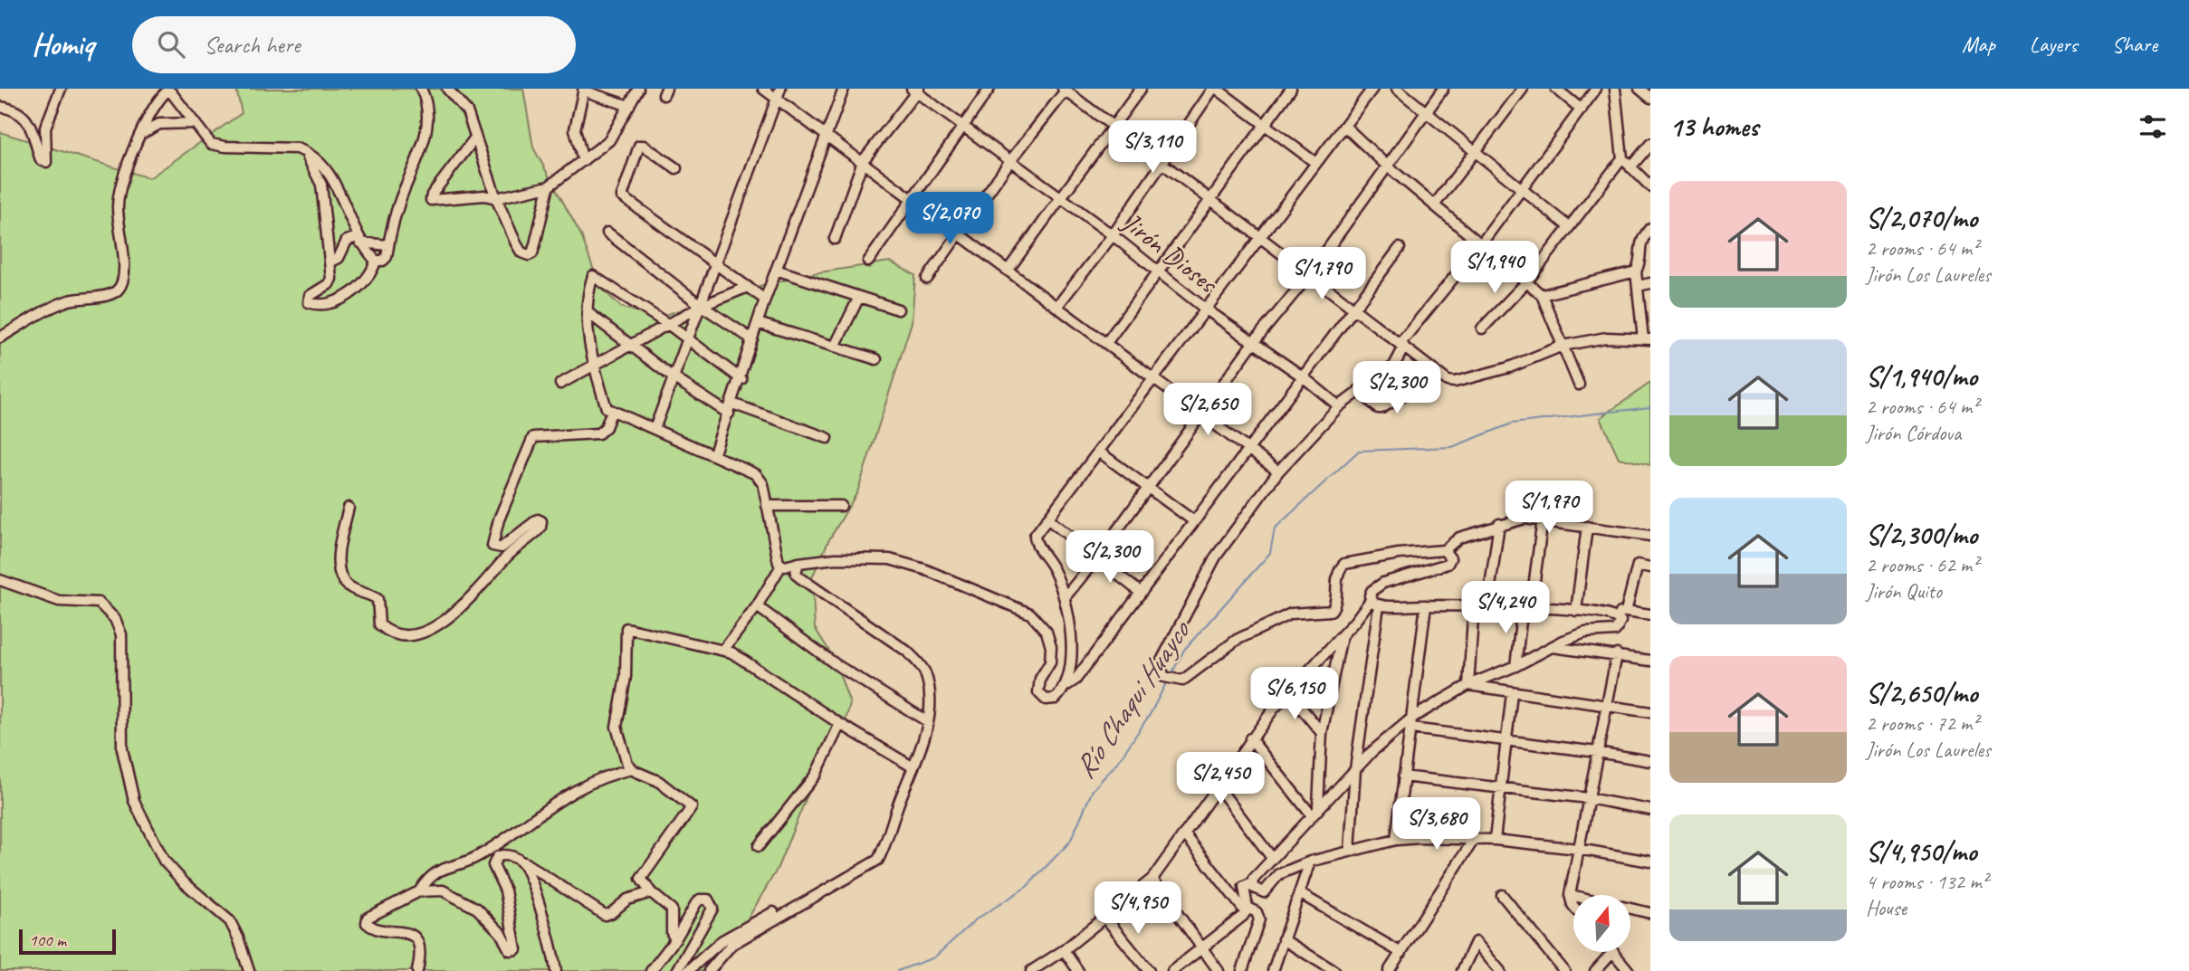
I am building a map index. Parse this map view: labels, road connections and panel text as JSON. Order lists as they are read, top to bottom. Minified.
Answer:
{"streets":{"street":["Jirón Dioses"]},"water":["Río Chaqui Huayco"],"scale_bar":"100 m","north":"top","page":{"header":"Homiq","search":"Search here","nav":["Map","Layers","Share"],"heading":"13 homes","price":["S/3,110","S/2,070","S/1,940","S/1,790","S/2,300","S/2,650","S/1,970","S/2,300","S/4,240","S/6,150","S/2,450","S/3,680","S/4,950"],"list":[{"name":"S/2,070/mo","note":"2 rooms · 64 m² · Jirón Los Laureles"},{"name":"S/1,940/mo","note":"2 rooms · 64 m² · Jirón Córdova"},{"name":"S/2,300/mo","note":"2 rooms · 62 m² · Jirón Quito"},{"name":"S/2,650/mo","note":"2 rooms · 72 m² · Jirón Los Laureles"},{"name":"S/4,950/mo","note":"4 rooms · 132 m² · House"}],"scale":"100 m"}}
